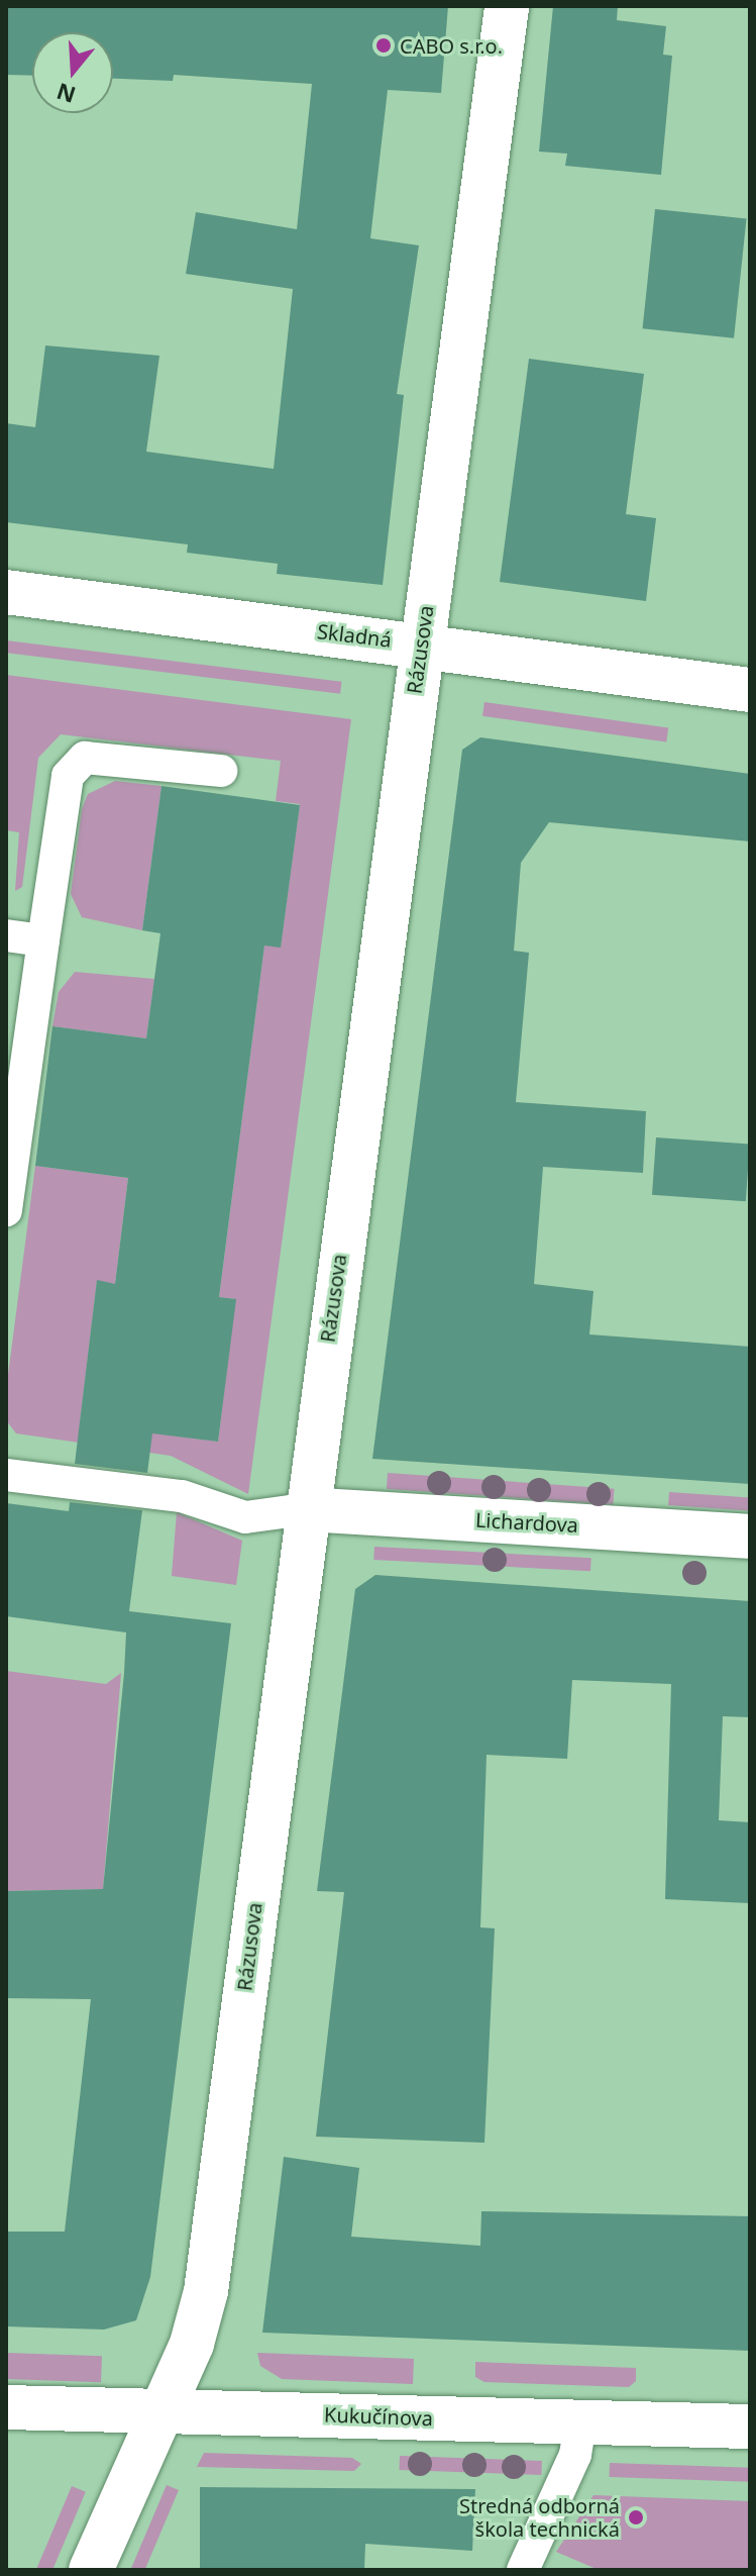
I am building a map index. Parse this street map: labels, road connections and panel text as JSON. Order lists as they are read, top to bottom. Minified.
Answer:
{"streets":{"street":["Skladná","Rázusova","Lichardova","Kukučínova"]},"crossings":[["Skladná","Rázusova"],["Rázusova","Lichardova"],["Rázusova","Kukučínova"]],"places":["CABO s.r.o.","Stredná odborná škola technická"],"north":"bottom"}
